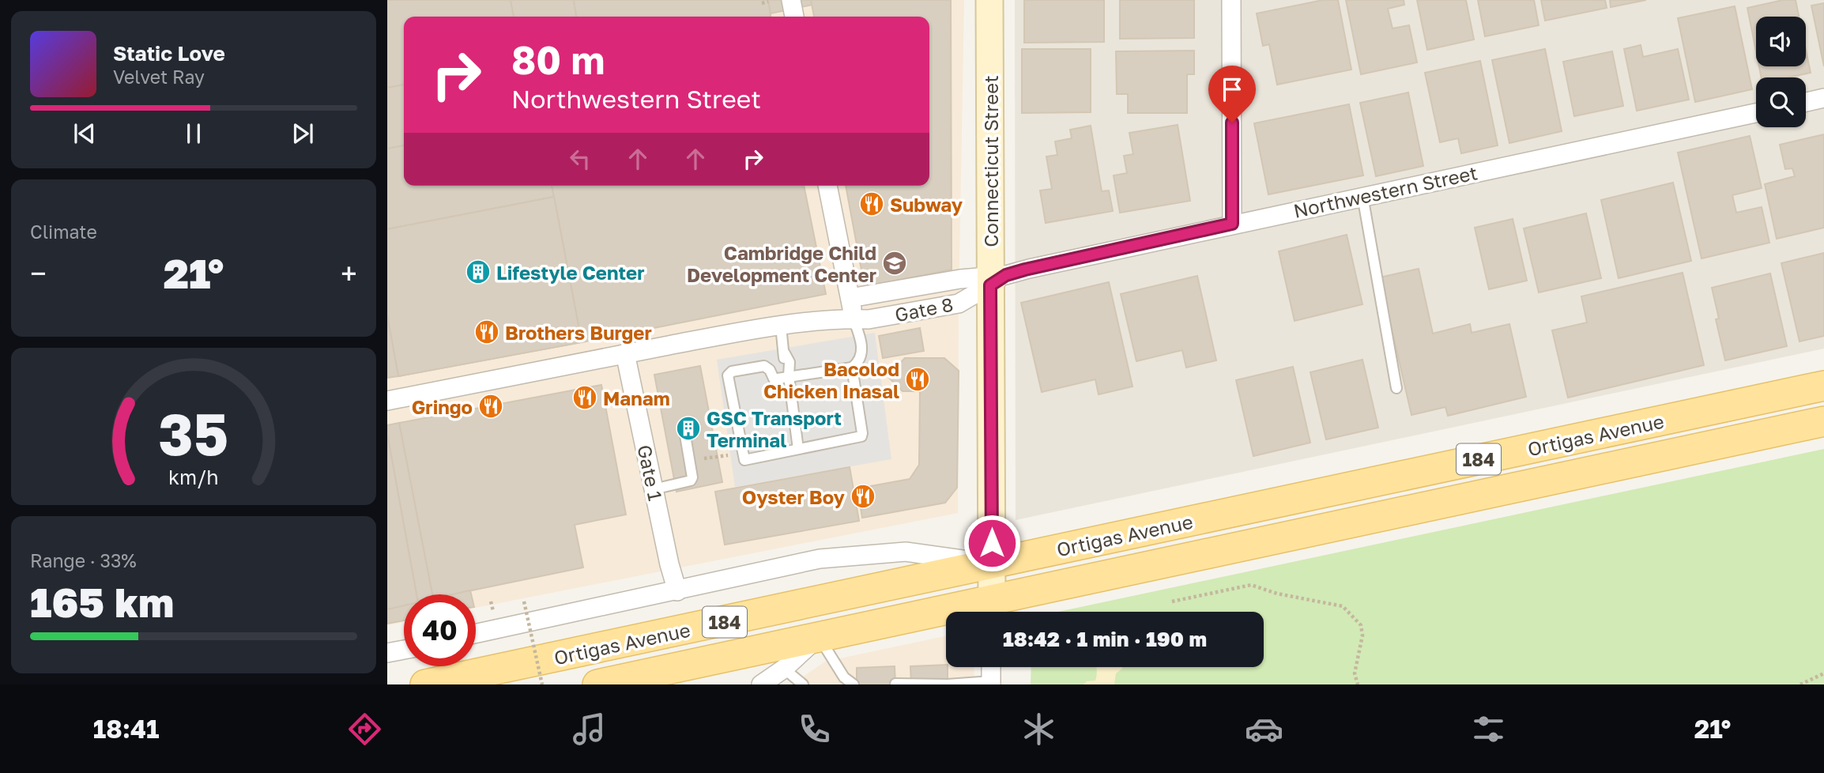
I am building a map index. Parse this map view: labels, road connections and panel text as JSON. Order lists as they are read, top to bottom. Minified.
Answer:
{"streets":{"main road":["Ortigas Avenue","184"],"street":["Connecticut Street","Northwestern Street","Gate 8","Gate 1"]},"crossings":[["Connecticut Street","Northwestern Street"],["Connecticut Street","Gate 8"],["Connecticut Street","Ortigas Avenue"],["Northwestern Street","Gate 8"],["Gate 8","Gate 1"]],"places":{"restaurant":["Subway","Brothers Burger","Bacolod Chicken Inasal","Manam","Gringo","Oyster Boy"],"school or university":["Cambridge Child Development Center"],"building":["Lifestyle Center","GSC Transport Terminal"]},"page":{"turn":["80 m","Northwestern Street"],"song":["Static Love","Velvet Ray"],"tile":["Climate",["Range · 33%","165 km"]],"heat":["−","21°","+"],"limit":"40","trip":"18:42 · 1 min · 190 m","tabs":["18:41","21°"],"gauge":["35","km/h"]}}
